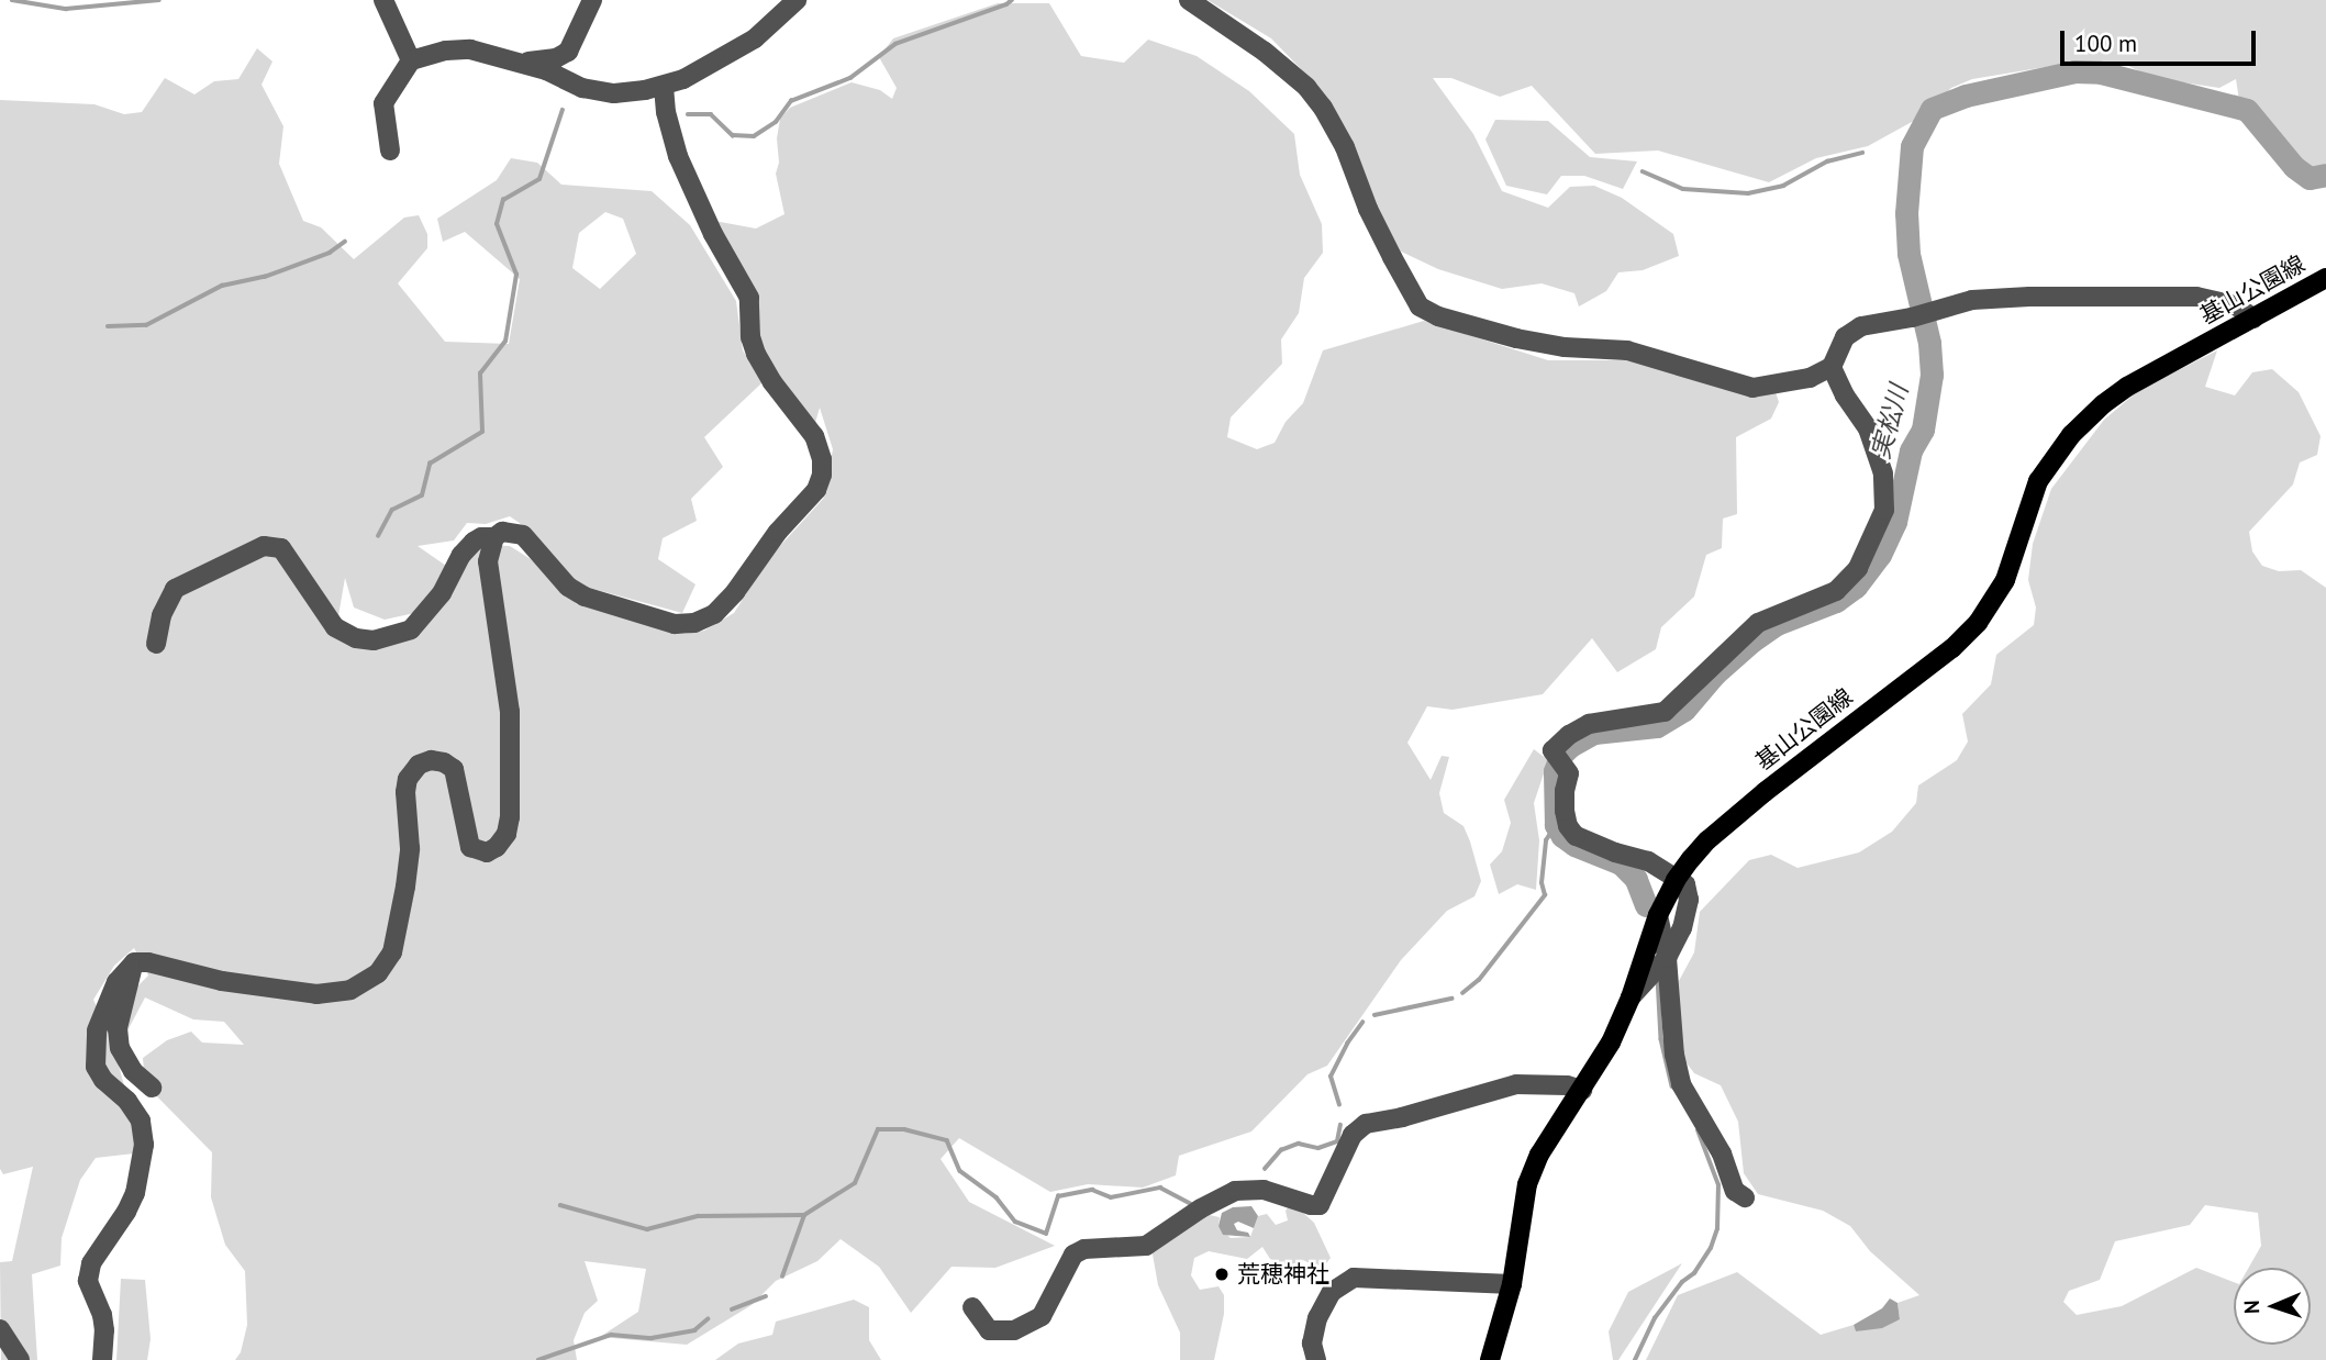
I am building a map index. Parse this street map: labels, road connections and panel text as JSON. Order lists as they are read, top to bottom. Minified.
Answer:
{"streets":{"main road":["基山公園線"]},"water":["実松川"],"places":["荒穂神社"],"scale_bar":"100 m","north":"left"}
